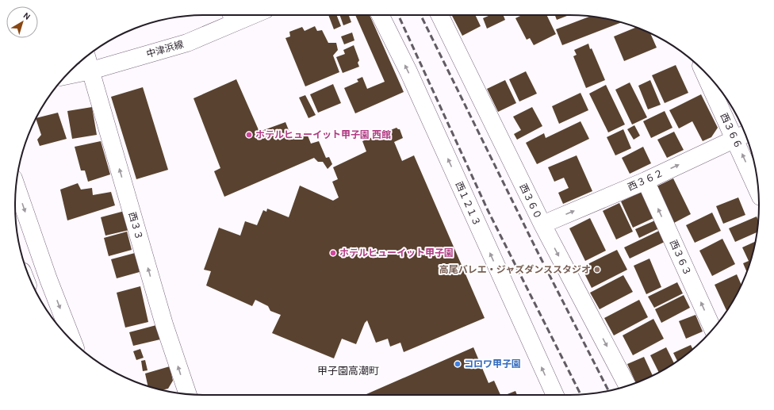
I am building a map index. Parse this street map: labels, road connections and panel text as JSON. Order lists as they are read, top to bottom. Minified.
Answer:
{"streets":{"main road":["中津浜線","西３６６","西３６２","西３６０","西１２１３","西３３","西３６３"]},"crossings":[["中津浜線","西３３"],["西３６６","西３６２"],["西３６２","西３６０"],["西３６２","西３６３"]],"one_way":["西３６６","西３６２","西３６０","西１２１３","西３６３"],"districts":["甲子園高潮町"],"places":["ホテルヒューイット甲子園 西館","ホテルヒューイット甲子園","高尾バレエ・ジャズダンススタジオ","コロワ甲子園"],"north":"top right"}
